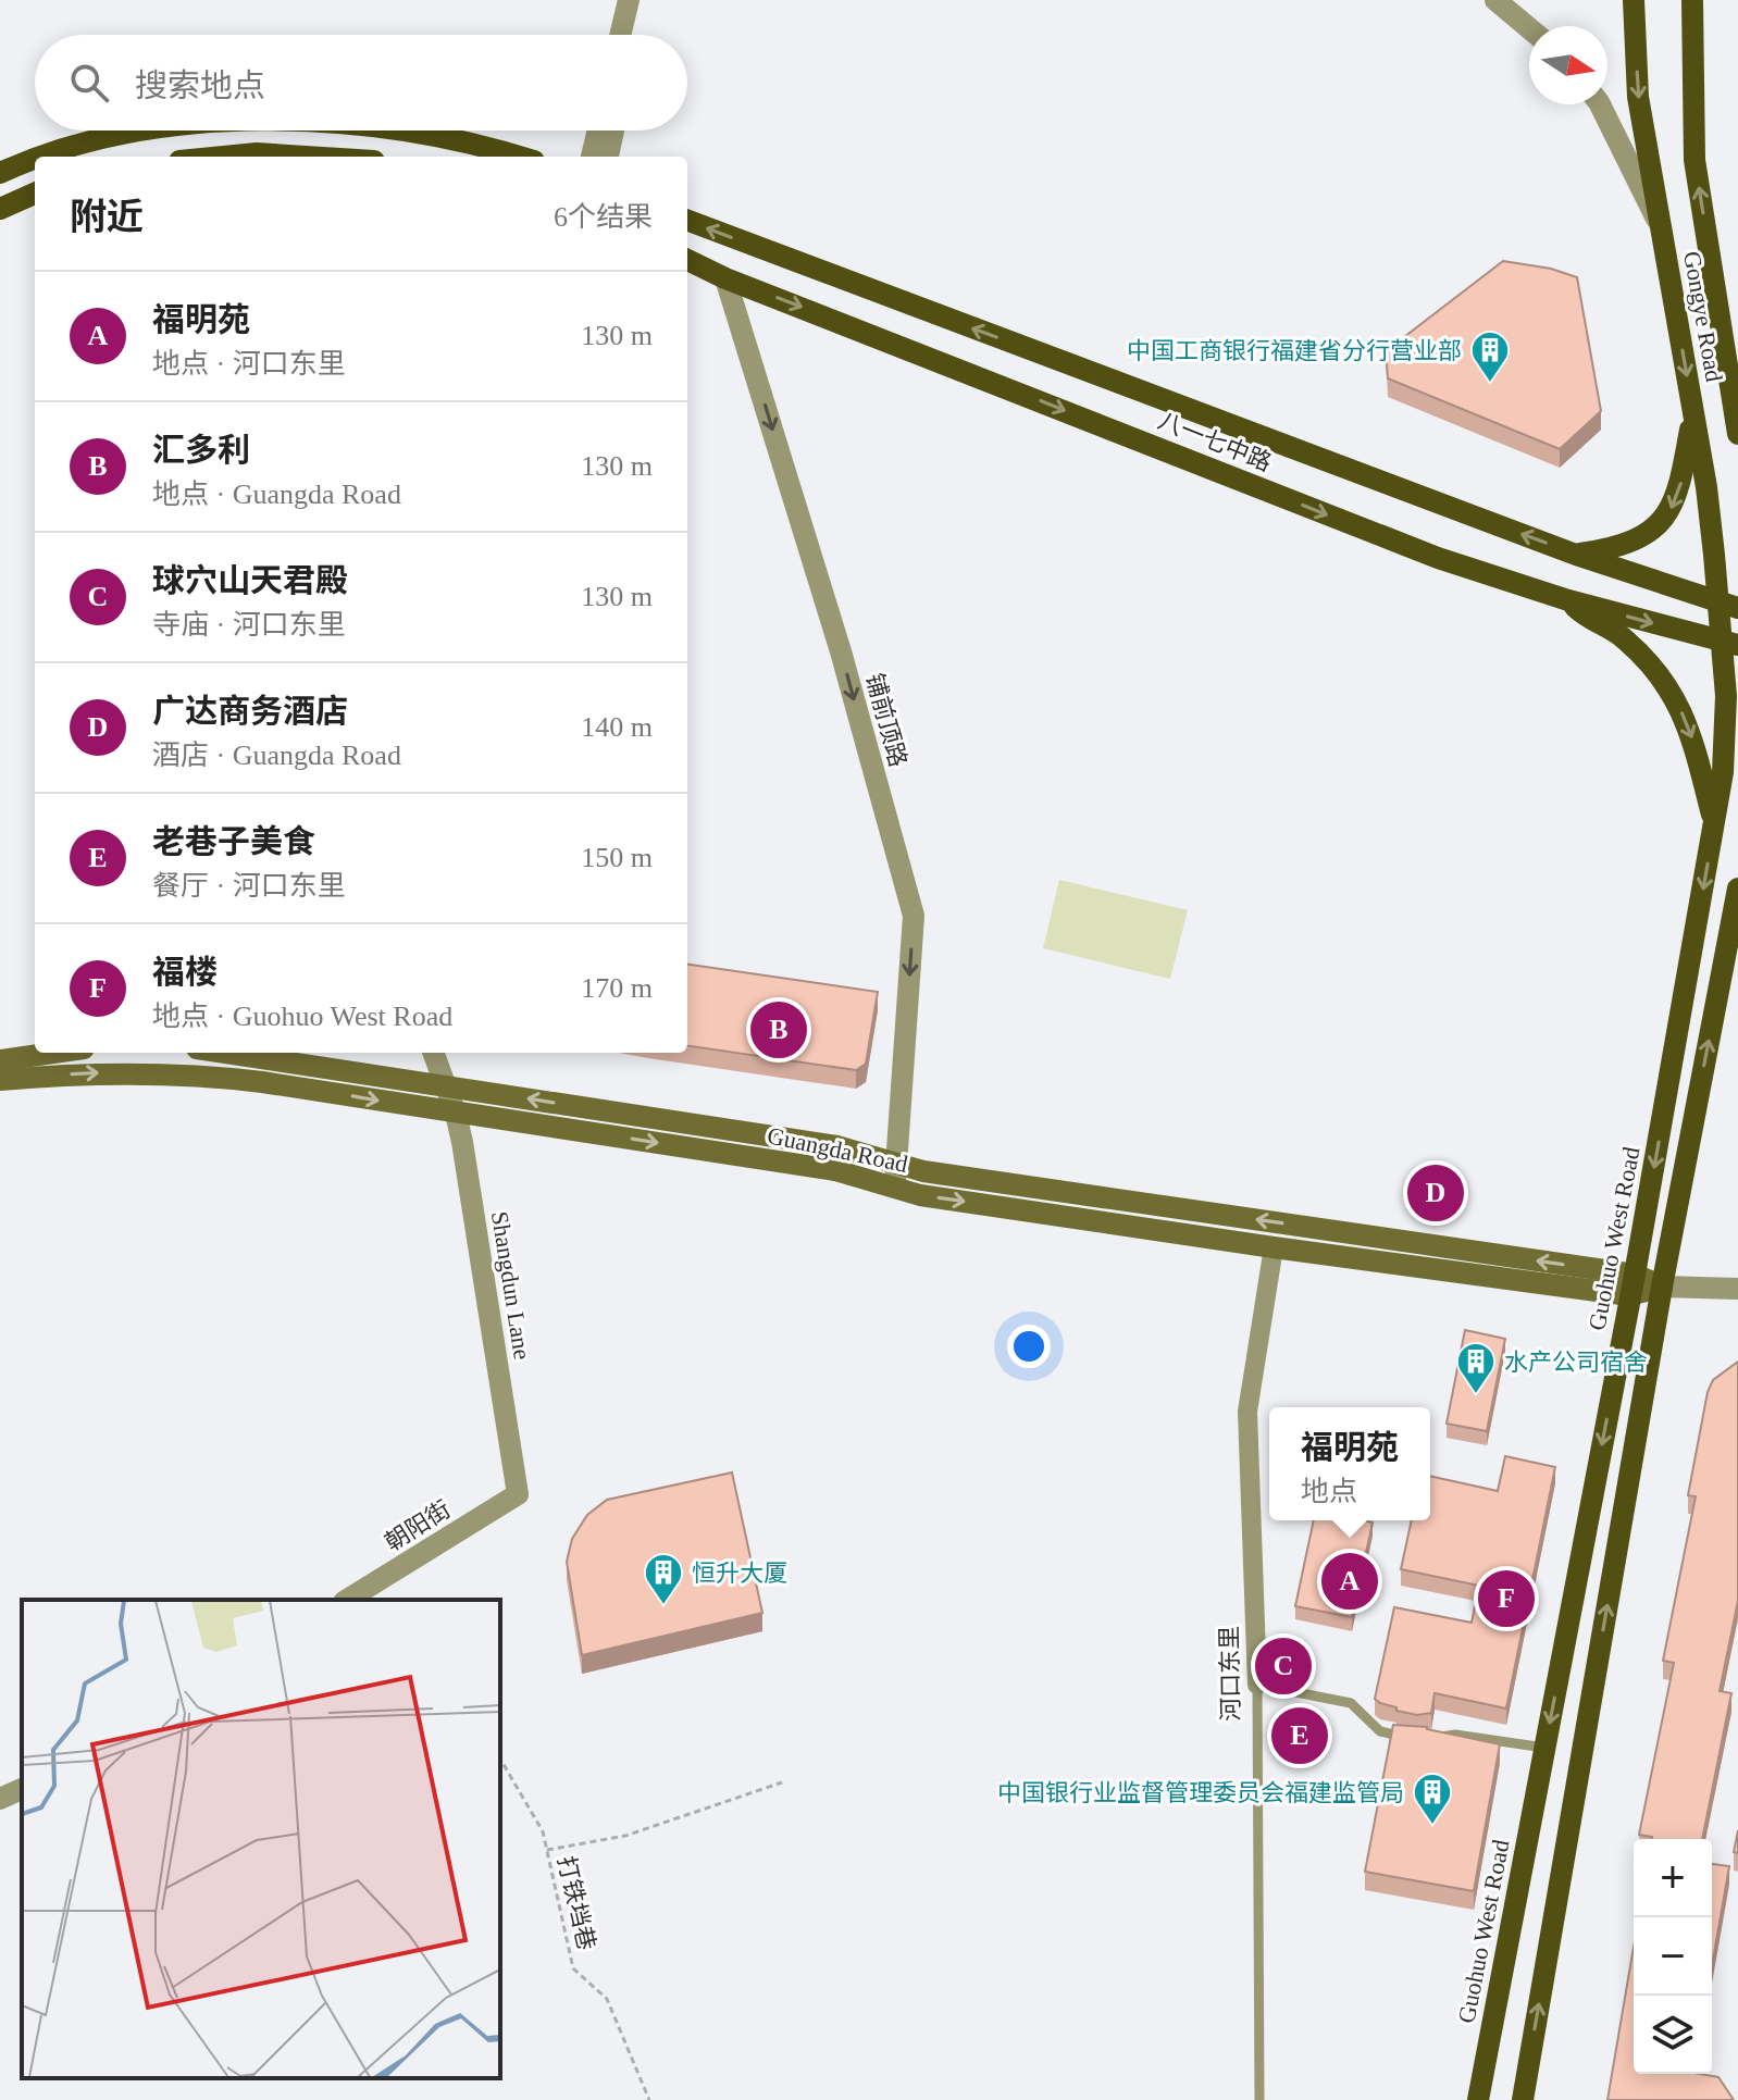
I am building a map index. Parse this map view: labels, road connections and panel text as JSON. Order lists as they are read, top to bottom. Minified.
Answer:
{"streets":{"main road":["Gongye Road","八一七中路","Guangda Road","Guohuo West Road"],"street":["铺前顶路","Shangdun Lane","朝阳街","河口东里"],"path":["打铁垱巷"]},"crossings":[["Gongye Road","八一七中路"],["Gongye Road","Guohuo West Road"],["八一七中路","铺前顶路"],["八一七中路","Guohuo West Road"],["铺前顶路","Guangda Road"],["Guangda Road","Guohuo West Road"],["Guangda Road","Shangdun Lane"],["Guangda Road","河口东里"],["Shangdun Lane","朝阳街"]],"one_way":["铺前顶路"],"places":{"building":["中国工商银行福建省分行营业部","水产公司宿舍","恒升大厦","中国银行业监督管理委员会福建监管局"]},"north":"right","page":{"search":"搜索地点","heading":["附近","6个结果"],"list":[{"mark":"A","name":"福明苑","note":"地点 · 河口东里","value":"130 m"},{"mark":"B","name":"汇多利","note":"地点 · Guangda Road","value":"130 m"},{"mark":"C","name":"球穴山天君殿","note":"寺庙 · 河口东里","value":"130 m"},{"mark":"D","name":"广达商务酒店","note":"酒店 · Guangda Road","value":"140 m"},{"mark":"E","name":"老巷子美食","note":"餐厅 · 河口东里","value":"150 m"},{"mark":"F","name":"福楼","note":"地点 · Guohuo West Road","value":"170 m"}],"pins":["B","D","A","F","C","E"],"popup":["福明苑","地点"],"map_buttons":["+","−"]}}
